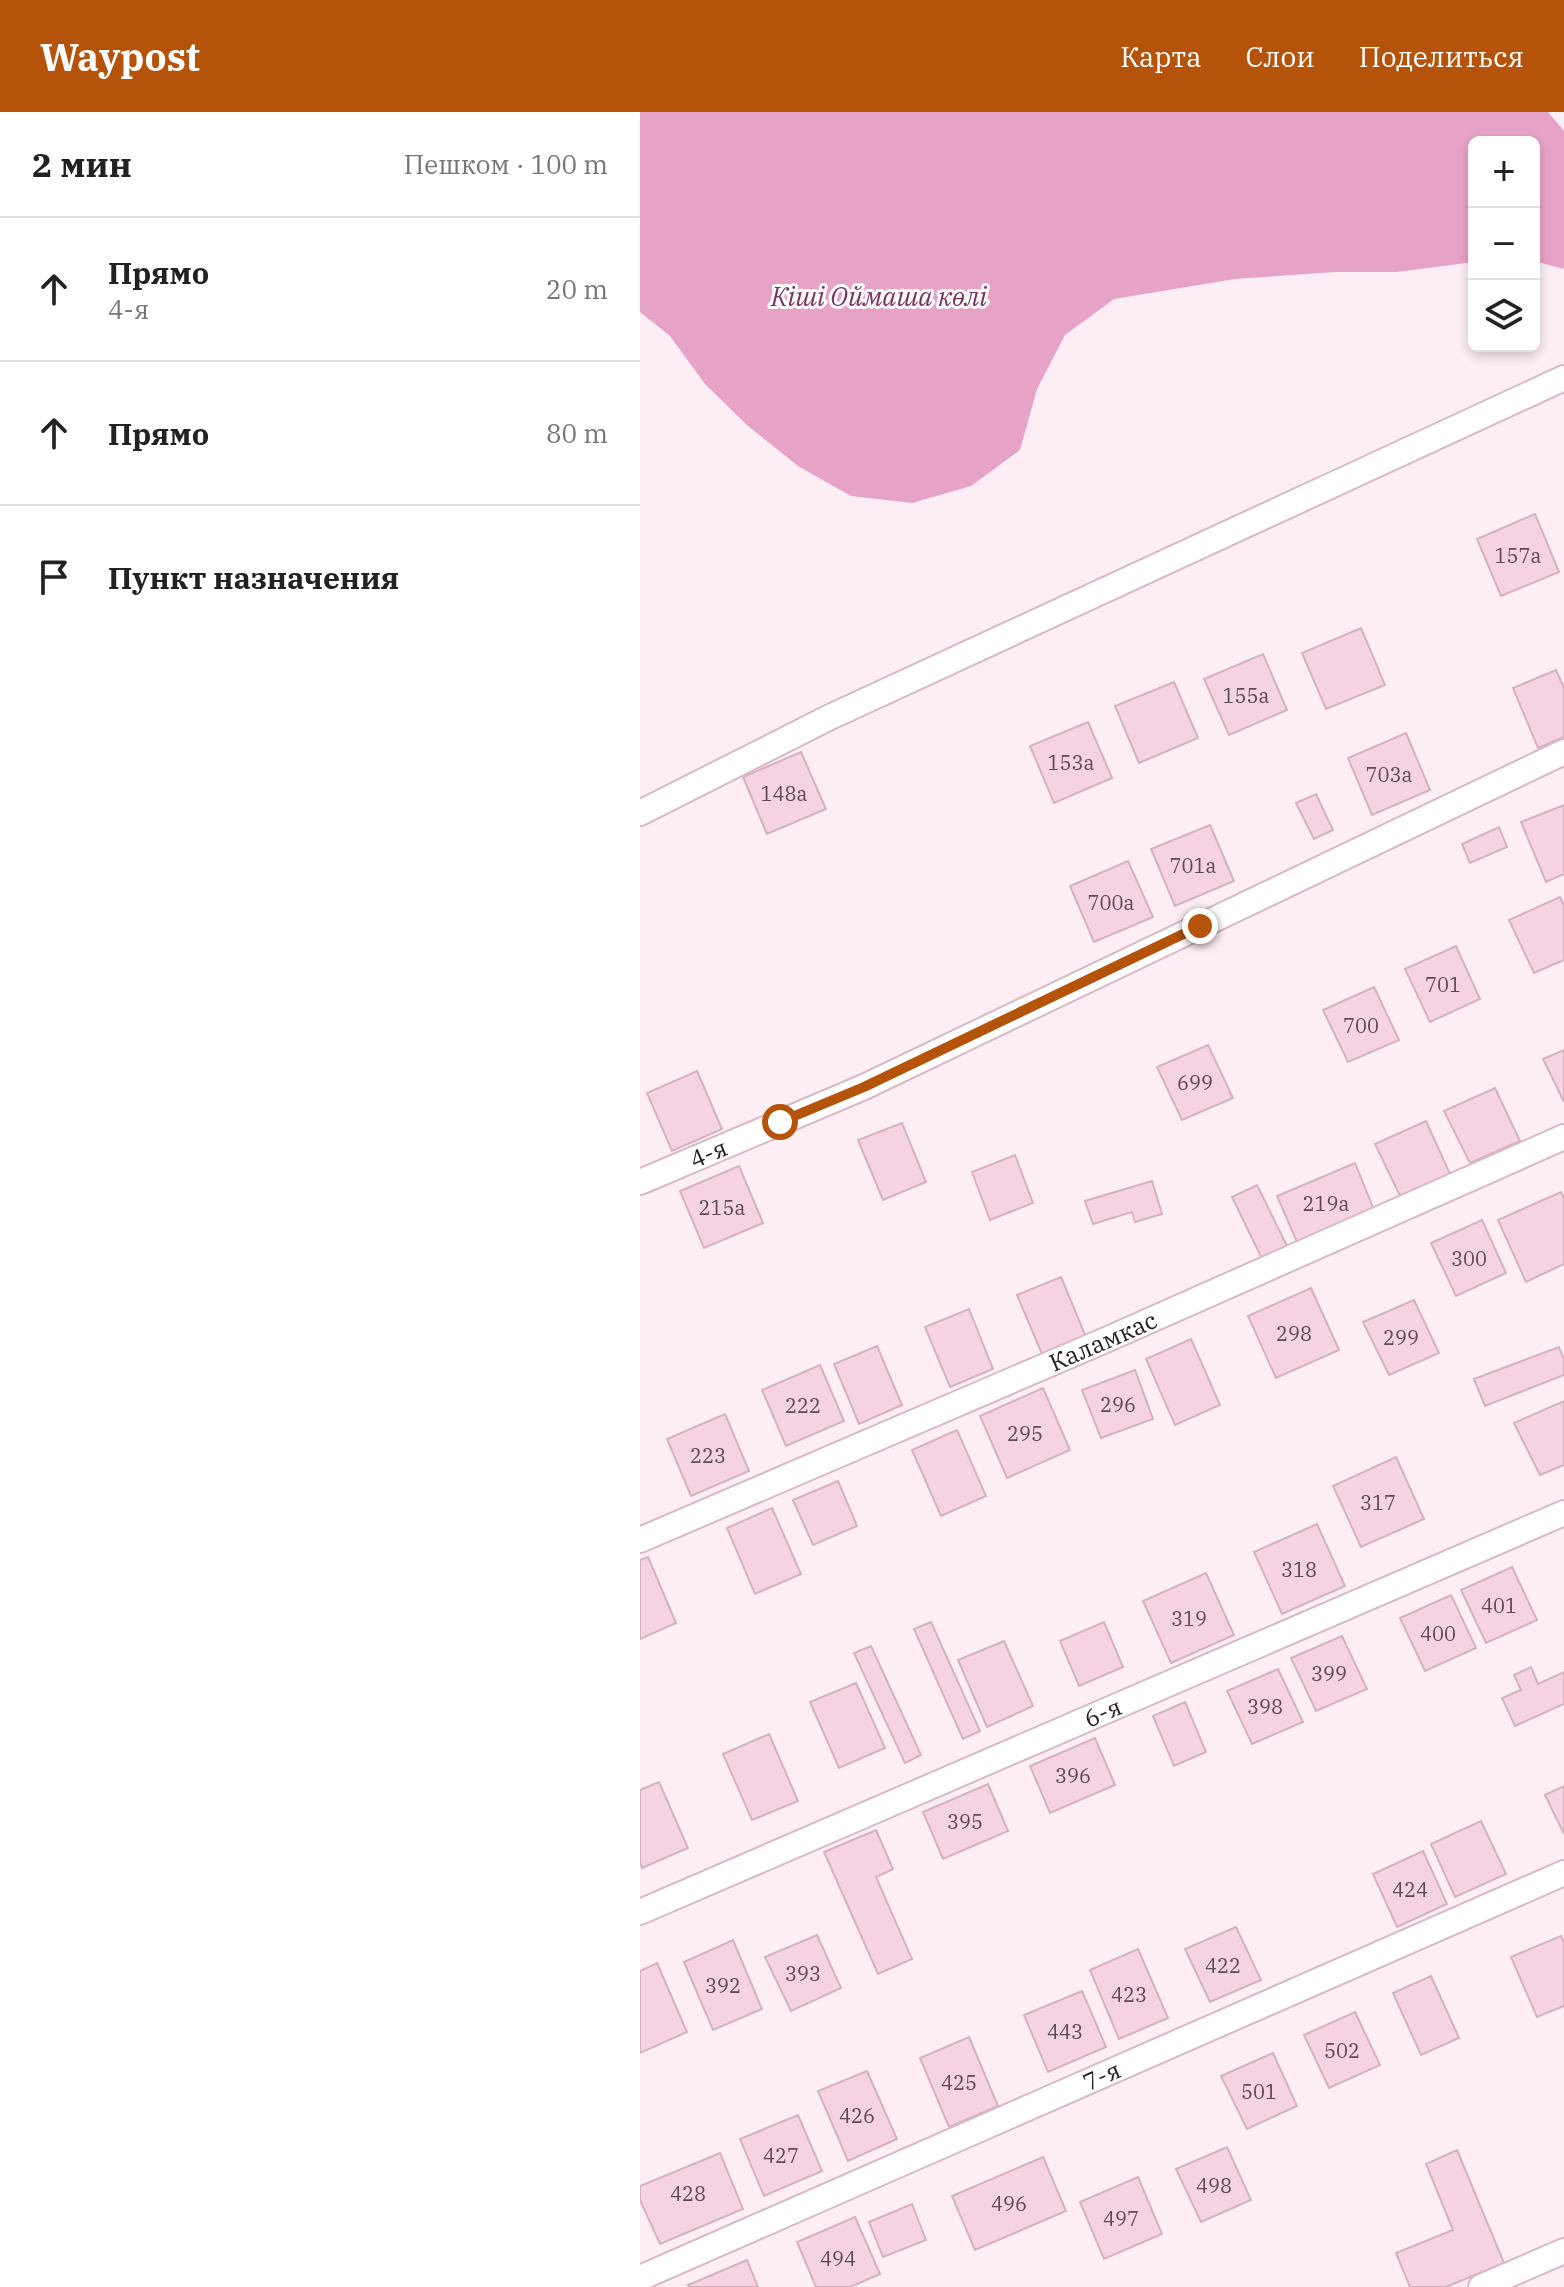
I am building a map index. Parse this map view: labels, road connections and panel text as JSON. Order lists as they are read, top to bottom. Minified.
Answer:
{"streets":{"street":["4-я","Каламкас","6-я","7-я"]},"water":["Кіші Оймаша көлi"],"house_numbers":["157а","155а","153а","703а","148а","701а","700а","701","700","699","219а","215а","300","298","299","296","222","295","223","317","318","401","319","400","399","398","396","395","424","422","393","392","423","443","502","425","501","426","427","498","428","496","497","494"],"page":{"header":"Waypost","nav":["Карта","Слои","Поделиться"],"heading":["2 мин","Пешком · 100 m"],"map_buttons":["+","−"],"list":[["Прямо","4-я","20 m"],["Прямо","80 m"],"Пункт назначения"]}}
